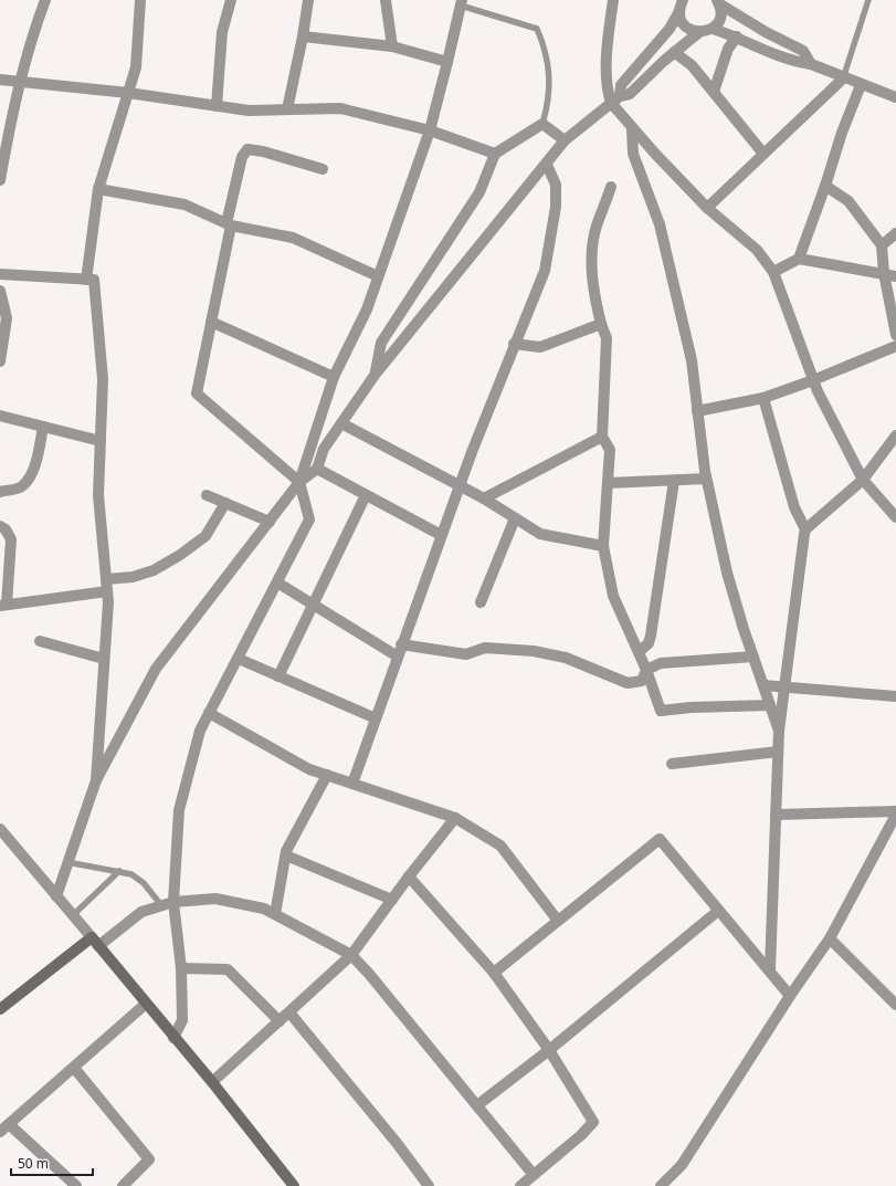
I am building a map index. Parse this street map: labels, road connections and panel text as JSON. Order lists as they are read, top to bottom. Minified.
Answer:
{"scale_bar":"50 m"}
